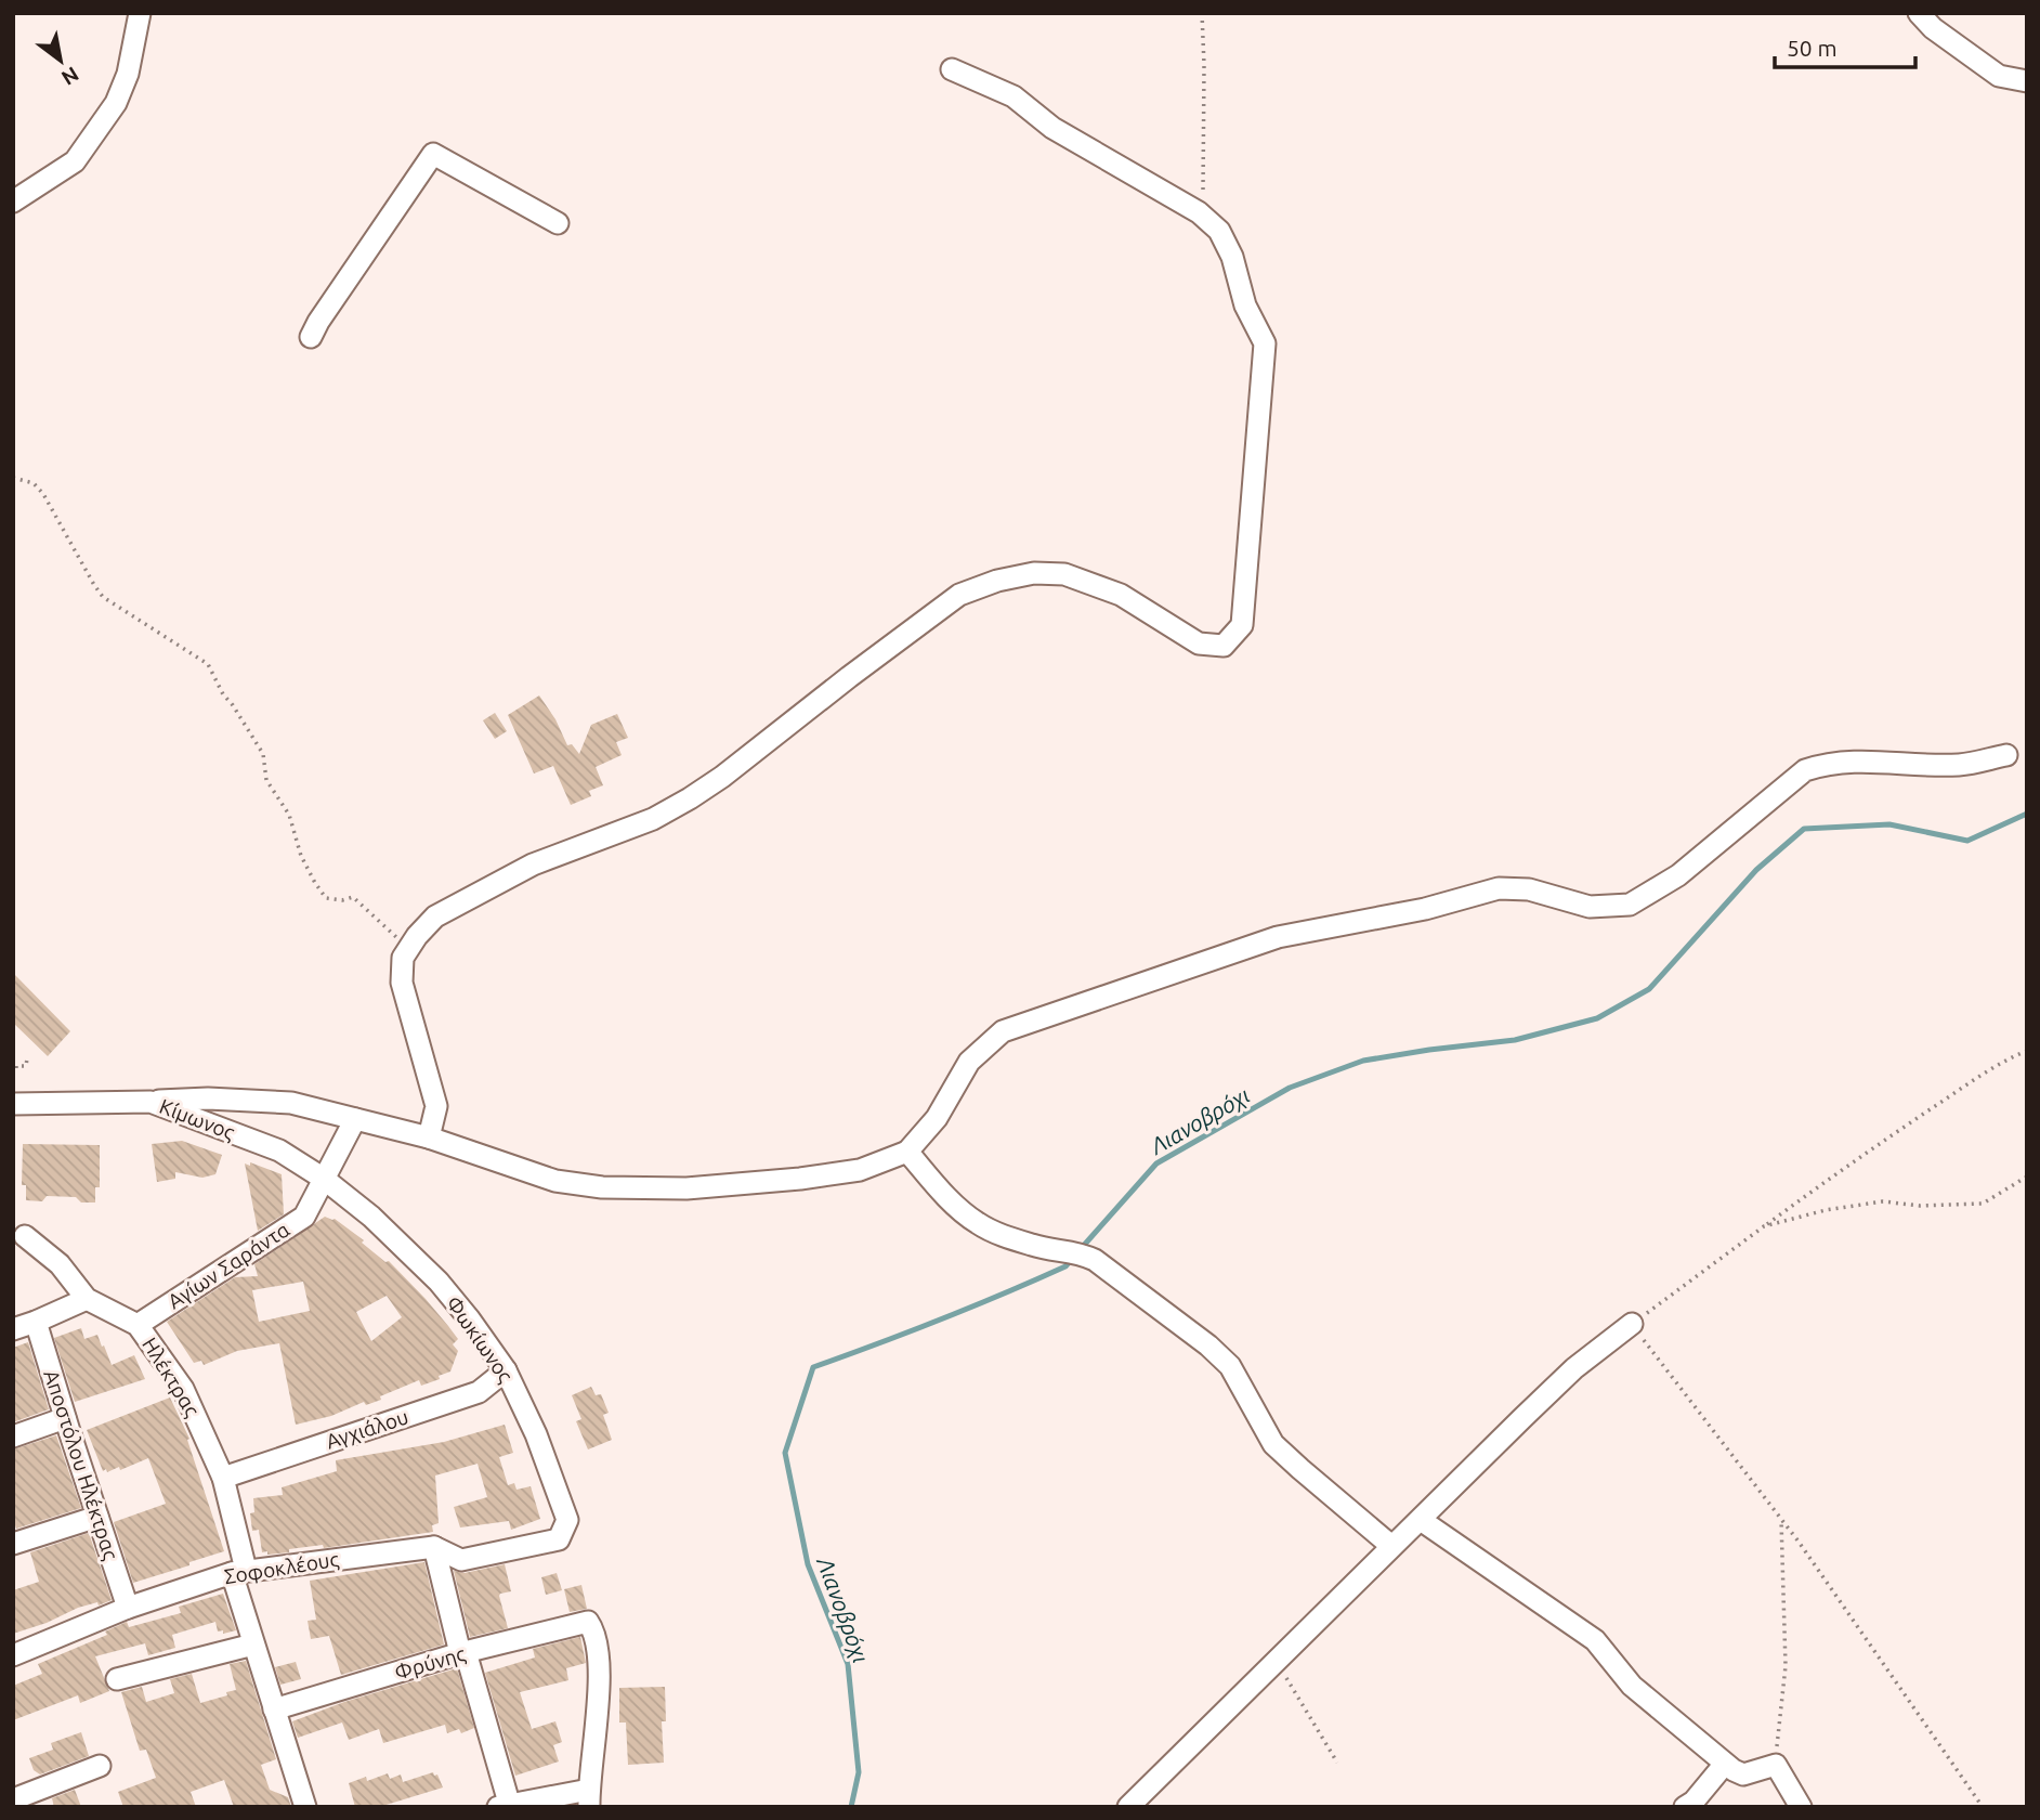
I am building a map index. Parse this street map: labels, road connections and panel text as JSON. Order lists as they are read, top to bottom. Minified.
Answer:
{"streets":{"street":["Κίμωνος","Αγίων Σαράντα","Φωκίωνος","Ηλέκτρας","Αγχιάλου","Αποστόλου Ηλέκτρας","Σοφοκλέους","Φρύνης"]},"crossings":[["Κίμωνος","Αγίων Σαράντα"],["Κίμωνος","Φωκίωνος"],["Αγίων Σαράντα","Φωκίωνος"],["Αγίων Σαράντα","Ηλέκτρας"],["Φωκίωνος","Αγχιάλου"],["Φωκίωνος","Σοφοκλέους"],["Ηλέκτρας","Αγχιάλου"],["Ηλέκτρας","Σοφοκλέους"],["Ηλέκτρας","Φρύνης"],["Αποστόλου Ηλέκτρας","Σοφοκλέους"]],"water":["Λιανοβρόχι"],"scale_bar":"50 m","north":"bottom right"}
